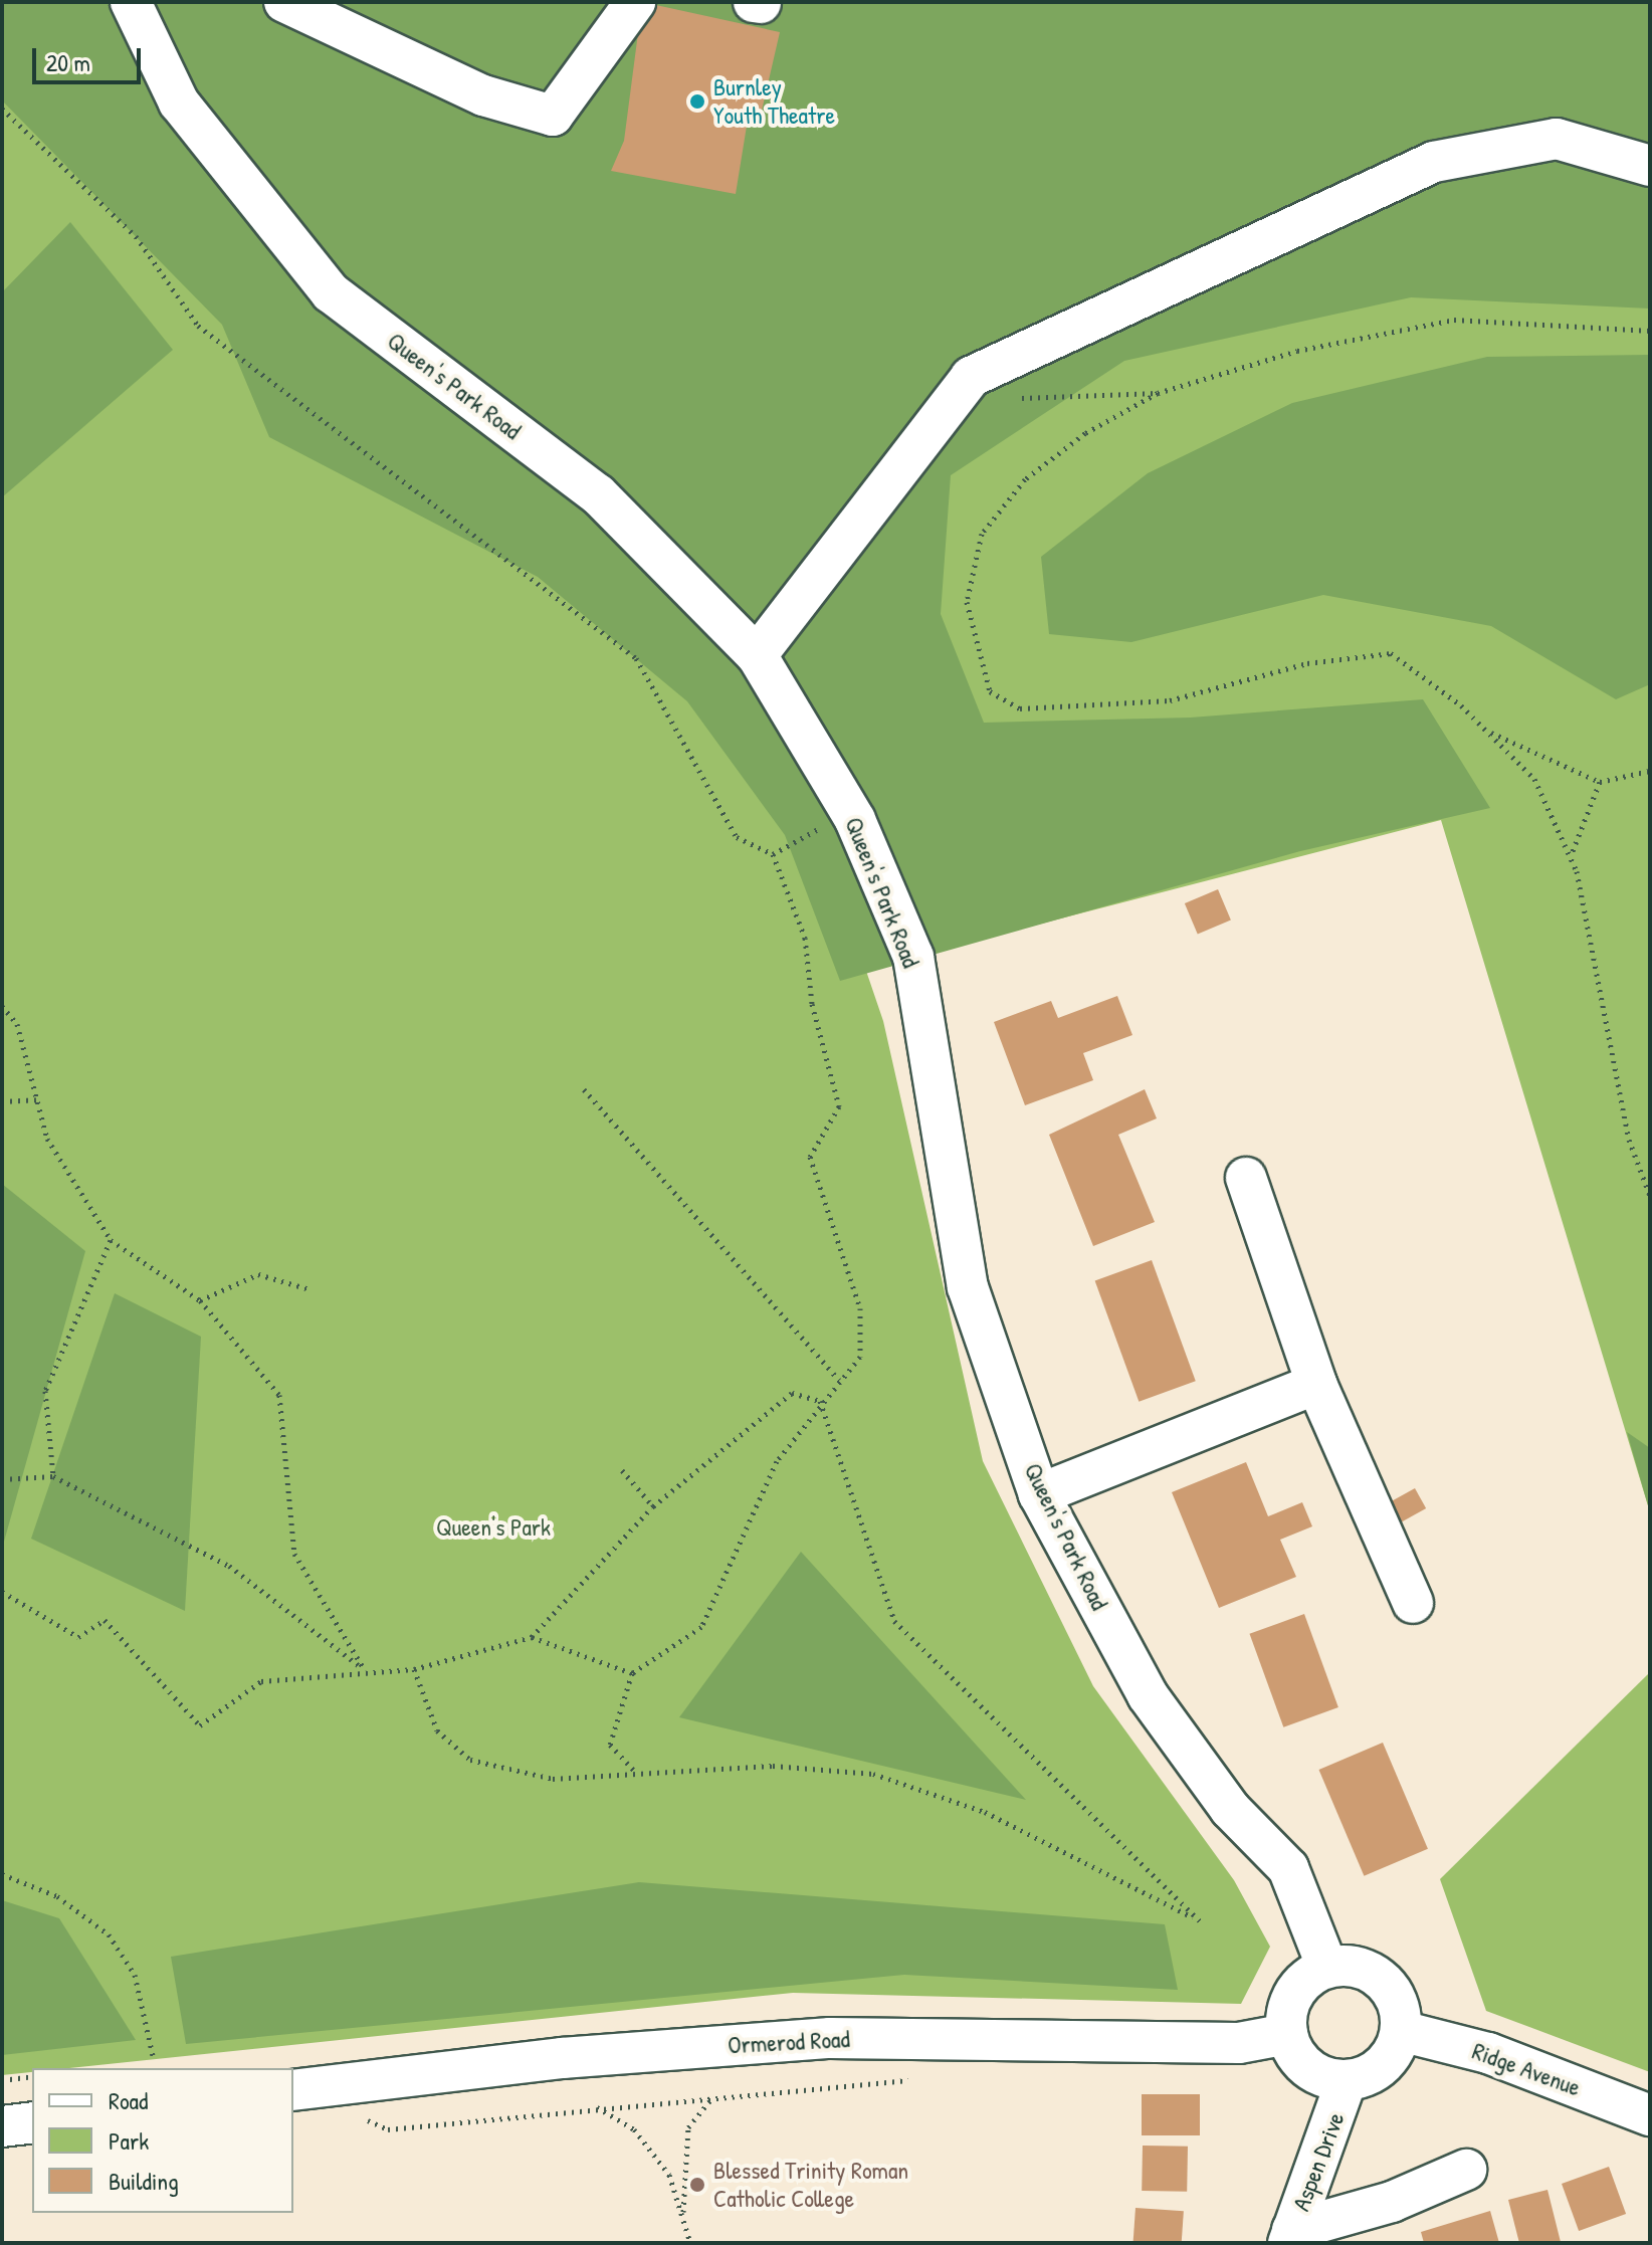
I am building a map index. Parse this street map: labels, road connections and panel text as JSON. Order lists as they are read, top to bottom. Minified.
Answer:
{"streets":{"street":["Queen's Park Road","Ormerod Road","Ridge Avenue","Aspen Drive"]},"crossings":[["Queen's Park Road","Ormerod Road"],["Queen's Park Road","Ridge Avenue"],["Queen's Park Road","Aspen Drive"],["Ormerod Road","Ridge Avenue"],["Ormerod Road","Aspen Drive"],["Ridge Avenue","Aspen Drive"]],"parks":["Queen's Park"],"places":["Burnley Youth Theatre","Blessed Trinity Roman Catholic College"],"legend":["Road","Park","Building"],"scale_bar":"20 m"}
